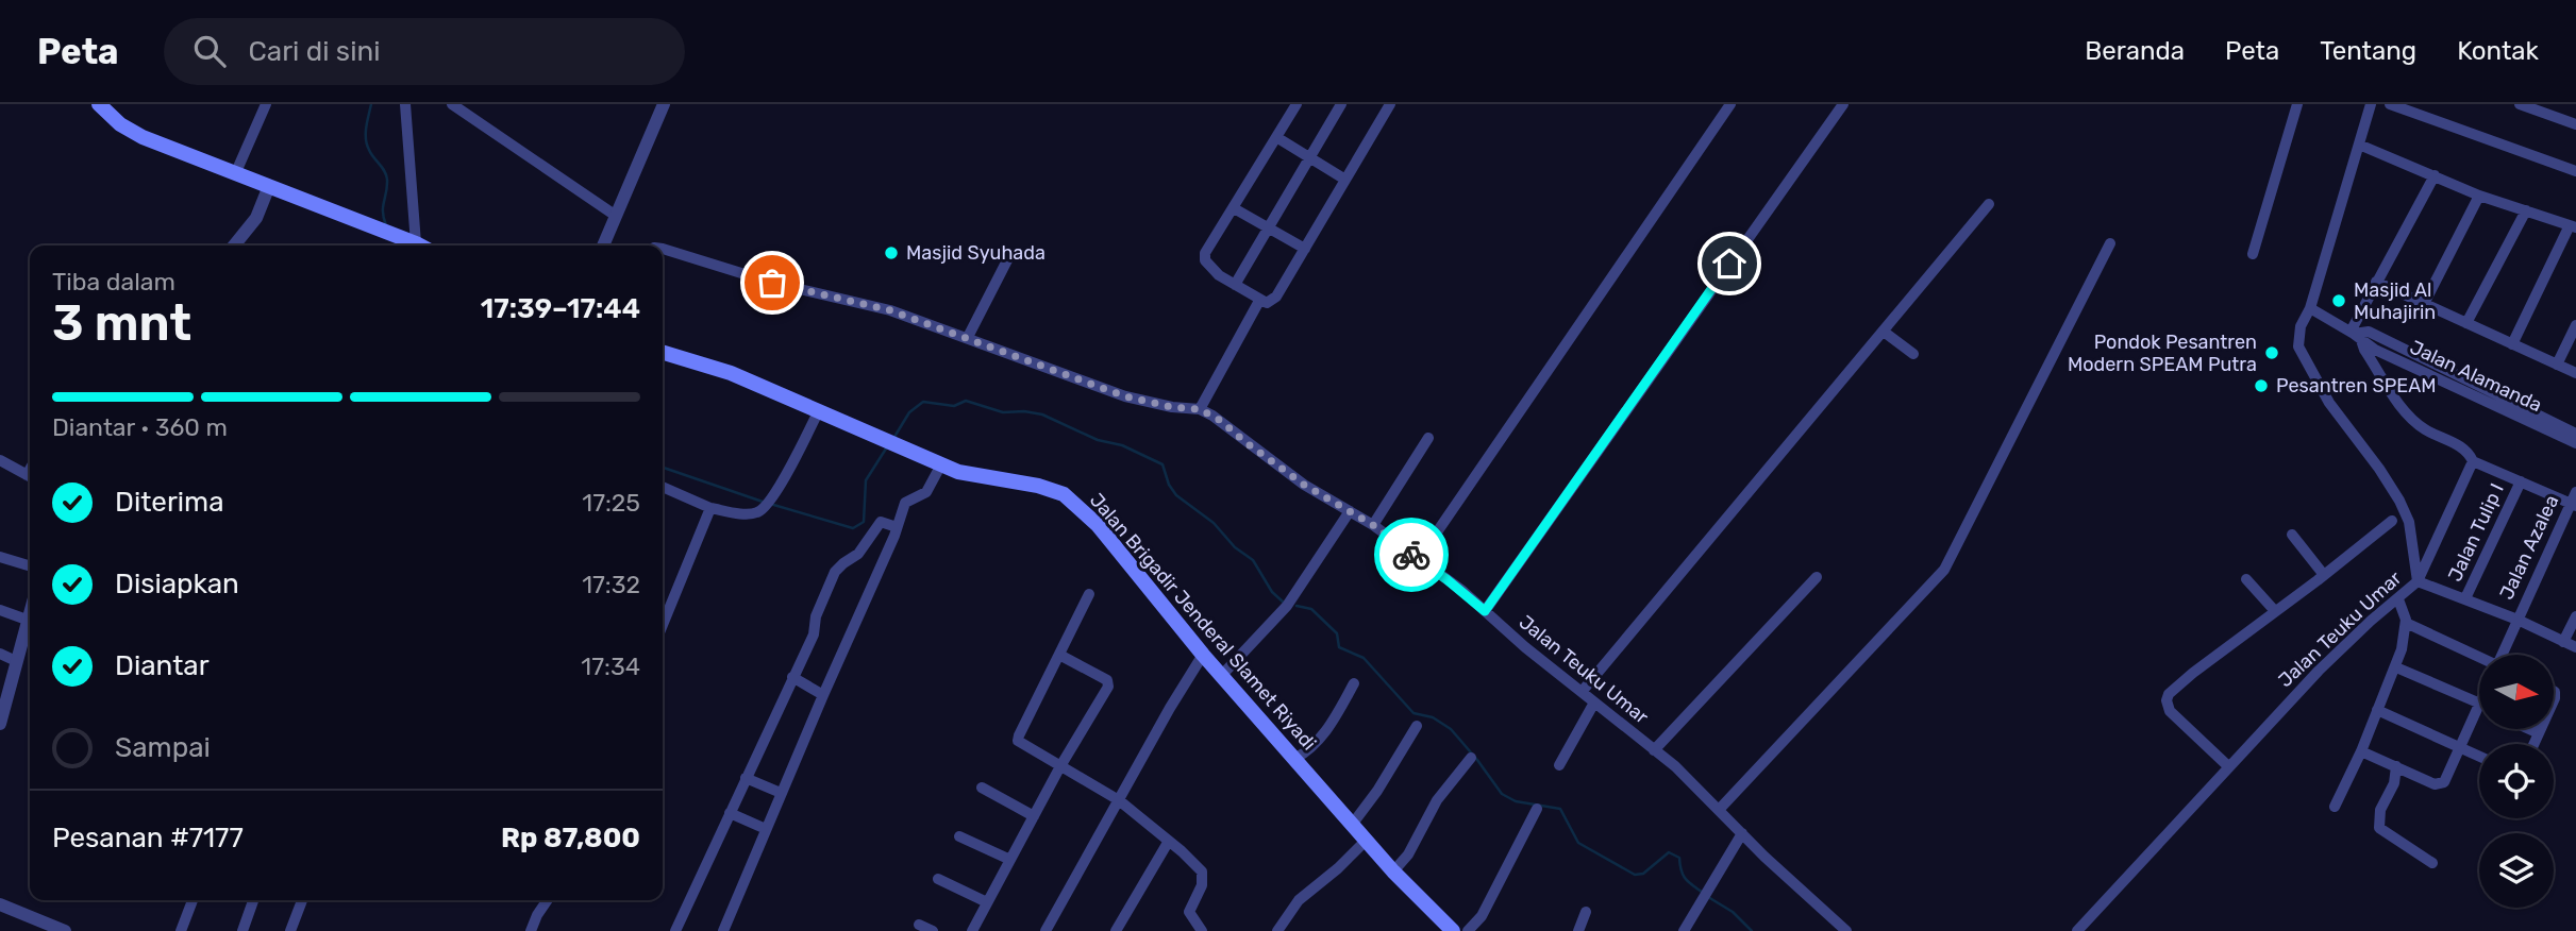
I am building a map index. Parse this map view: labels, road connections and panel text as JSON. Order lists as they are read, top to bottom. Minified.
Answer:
{"streets":{"main road":["Jalan Brigadir Jenderal Slamet Riyadi"],"street":["Jalan Alamanda","Jalan Tulip I","Jalan Azalea","Jalan Teuku Umar"]},"places":["Masjid Syuhada","Masjid Al Muhajirin","Pondok Pesantren Modern SPEAM Putra","Pesantren SPEAM"],"north":"right","page":{"header":"Peta","search":"Cari di sini","nav":["Beranda","Peta","Tentang","Kontak"],"heading":["3 mnt","Tiba dalam","17:39–17:44"],"panel":["Pesanan #7177","Rp 87,800"],"bar":"Diantar · 360 m","list":[["Diterima","17:25"],["Disiapkan","17:32"],["Diantar","17:34"],"Sampai"]}}
